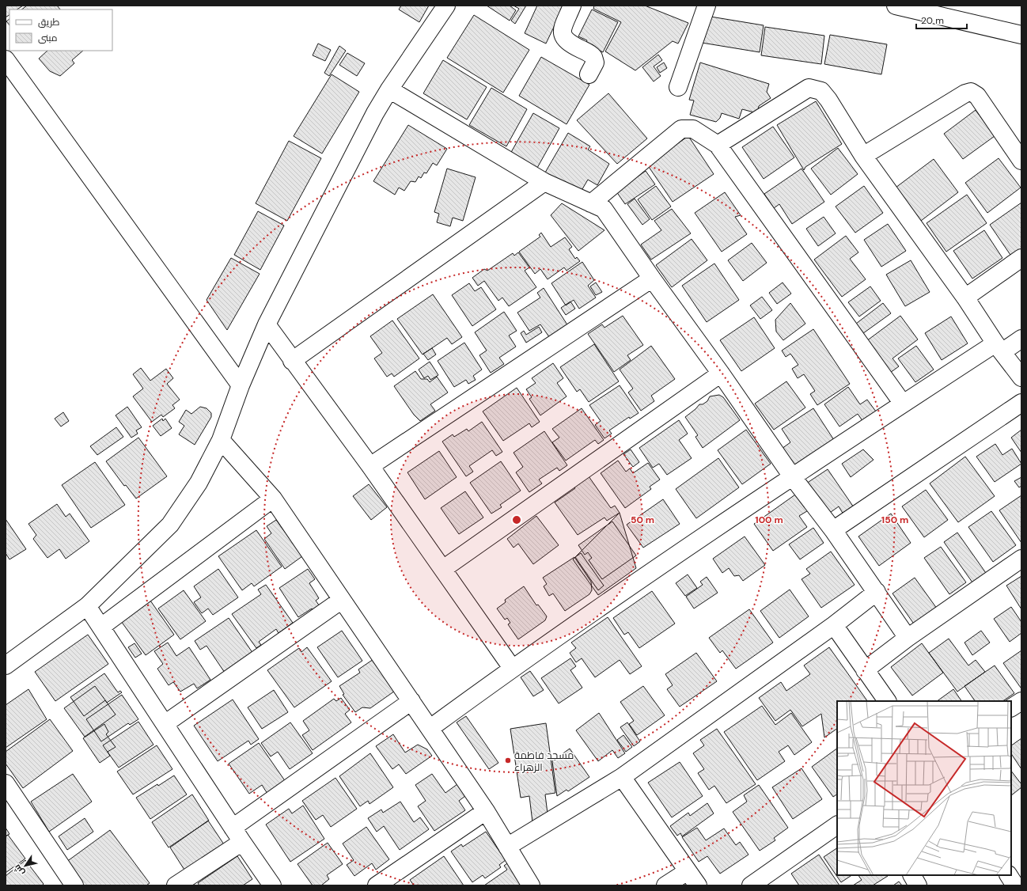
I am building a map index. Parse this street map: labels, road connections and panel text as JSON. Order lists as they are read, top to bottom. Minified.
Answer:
{"places":["مسجد فاطمة الزهراء"],"legend":["طريق","مبنى"],"scale_bar":"20 m","north":"bottom left","rings":["50 m","100 m","150 m"]}
